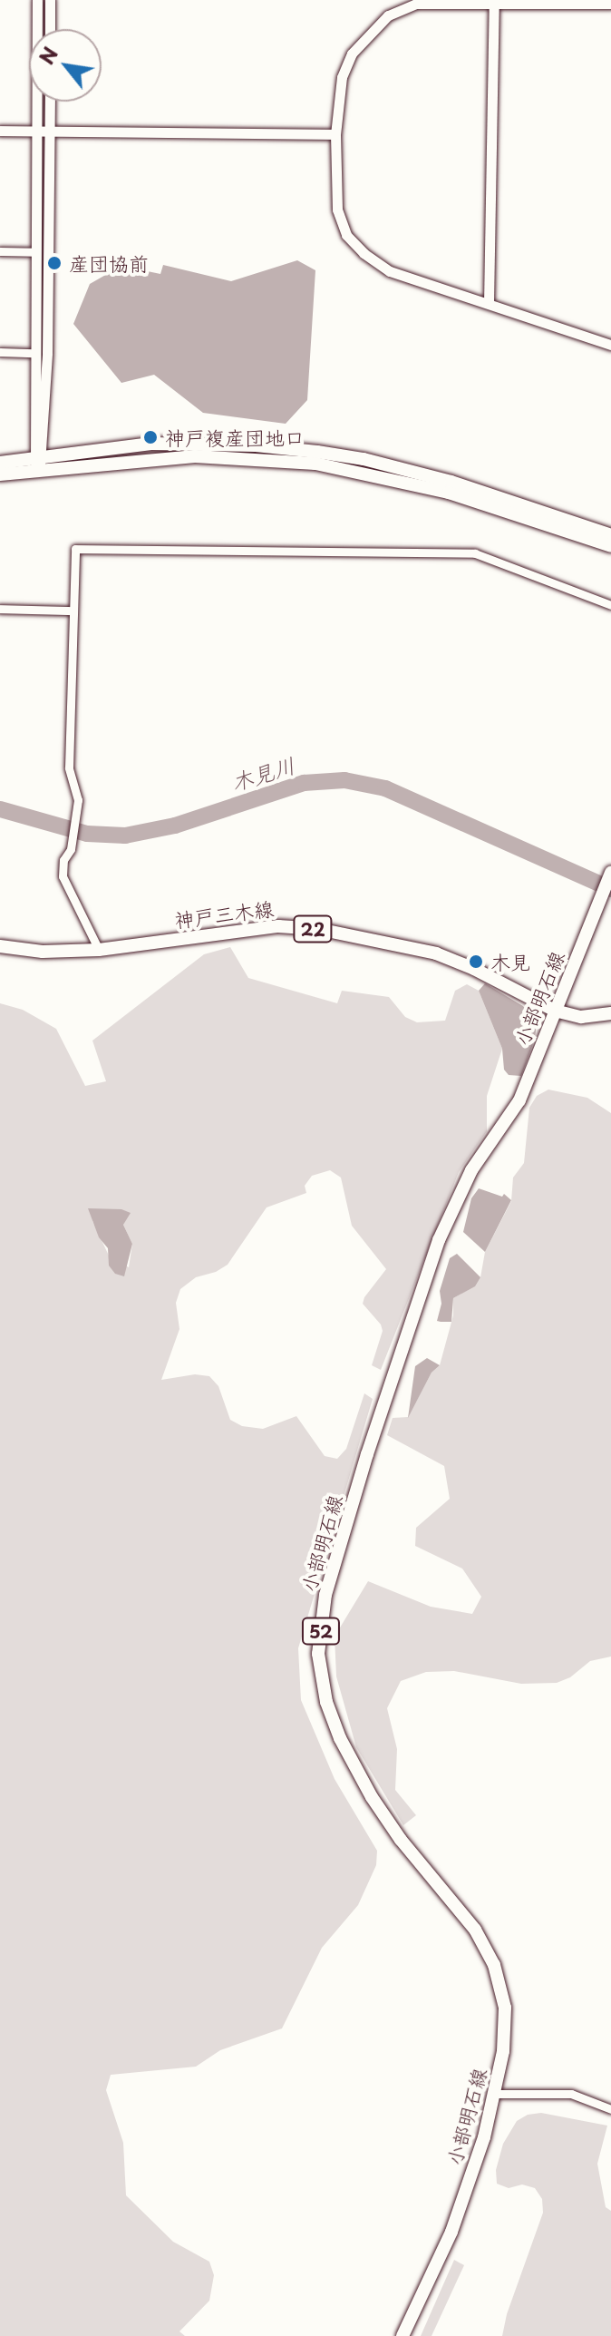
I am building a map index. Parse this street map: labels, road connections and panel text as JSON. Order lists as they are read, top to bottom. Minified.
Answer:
{"streets":{"main road":["神戸三木線","22","小部明石線","52"]},"crossings":[["神戸三木線","小部明石線"]],"water":["木見川"],"places":["産団協前","神戸複産団地口","木見"],"north":"top left"}
